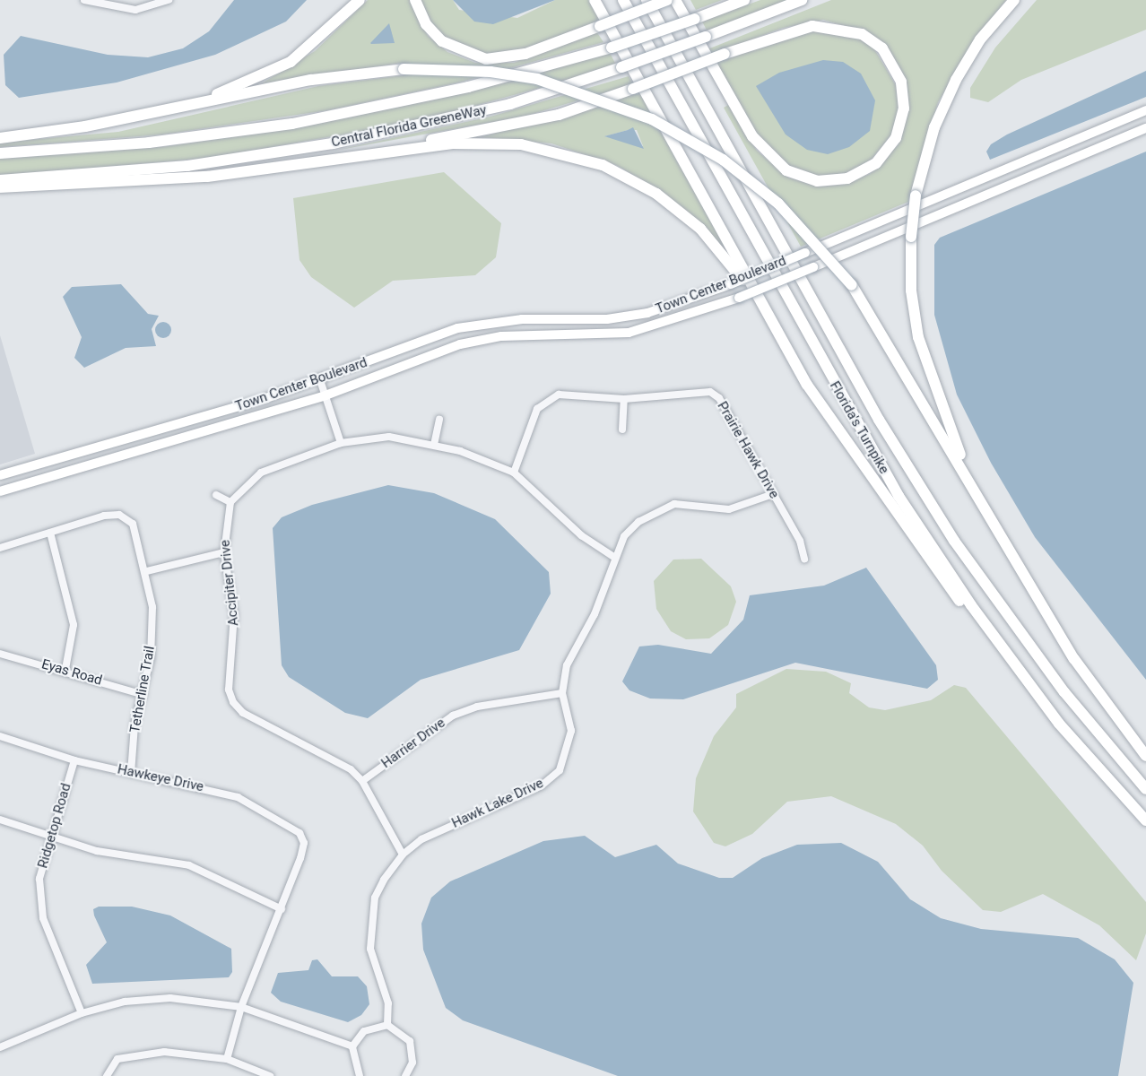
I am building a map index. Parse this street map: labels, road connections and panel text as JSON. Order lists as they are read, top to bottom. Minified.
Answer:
{"streets":{"highway":["Central Florida GreeneWay","Florida's Turnpike"],"main road":["Town Center Boulevard"],"street":["Prairie Hawk Drive","Accipiter Drive","Eyas Road","Tetherline Trail","Harrier Drive","Hawkeye Drive","Hawk Lake Drive","Ridgetop Road"]},"crossings":[["Prairie Hawk Drive","Hawk Lake Drive"],["Accipiter Drive","Harrier Drive"],["Accipiter Drive","Hawk Lake Drive"],["Eyas Road","Tetherline Trail"],["Tetherline Trail","Hawkeye Drive"],["Harrier Drive","Hawk Lake Drive"],["Hawkeye Drive","Ridgetop Road"]]}
